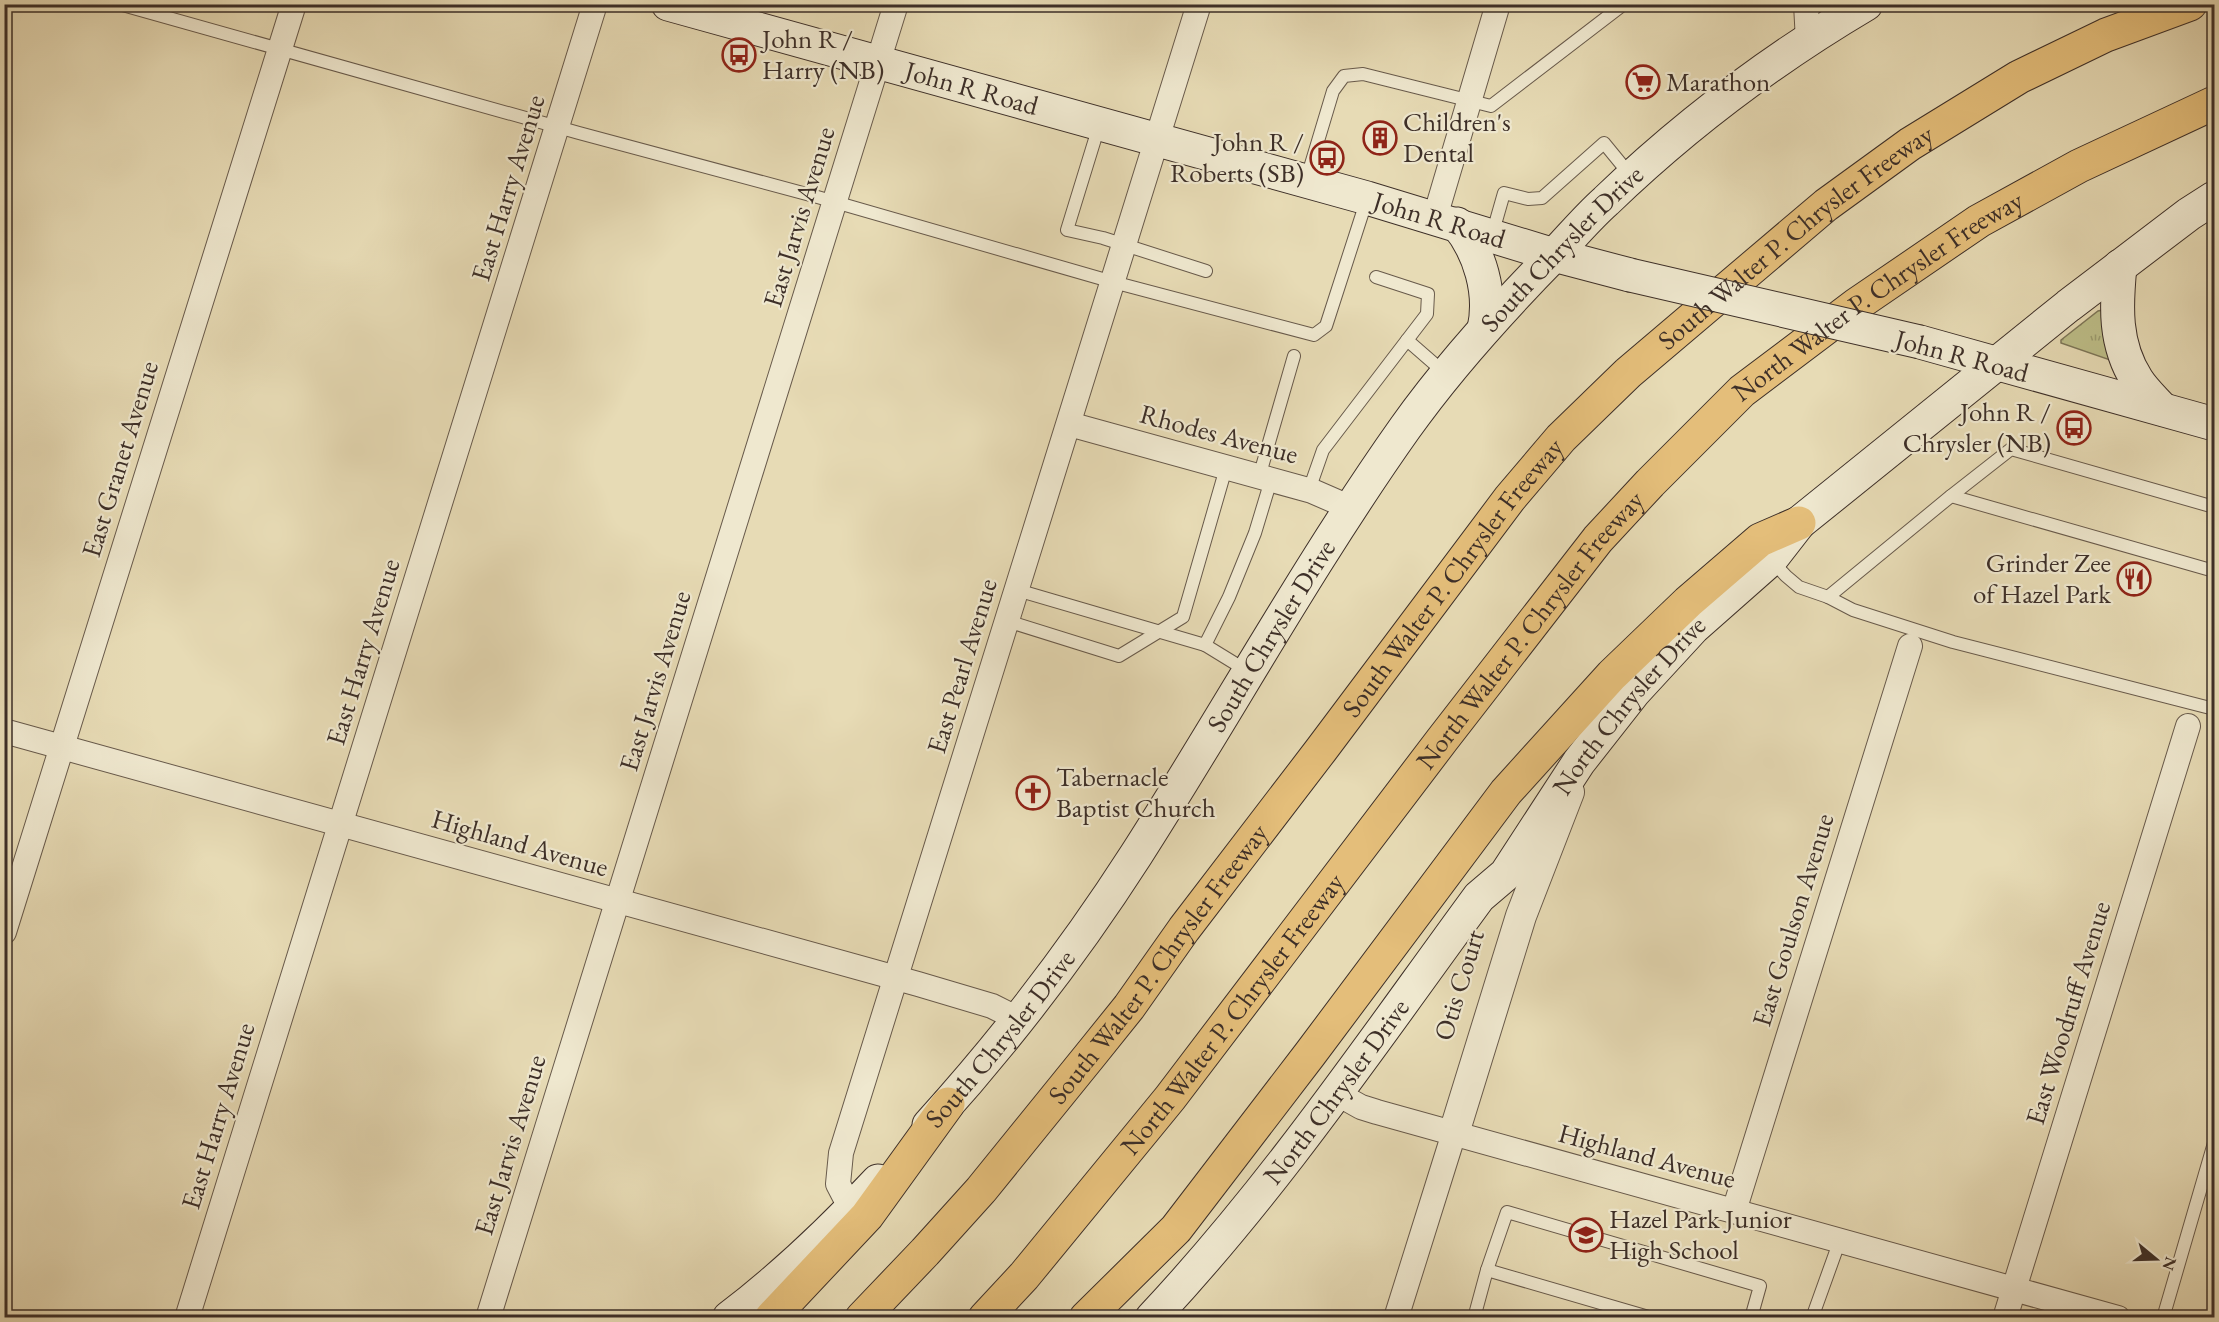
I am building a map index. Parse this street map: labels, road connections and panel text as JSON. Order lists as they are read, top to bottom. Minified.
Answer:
{"streets":{"highway":["South Walter P. Chrysler Freeway","North Walter P. Chrysler Freeway"],"main road":["John R Road","South Chrysler Drive","North Chrysler Drive"],"street":["East Harry Avenue","East Jarvis Avenue","Rhodes Avenue","East Granet Avenue","East Pearl Avenue","Highland Avenue","East Goulson Avenue","Otis Court","East Woodruff Avenue"]},"crossings":[["John R Road","East Jarvis Avenue"],["John R Road","South Chrysler Drive"],["John R Road","East Pearl Avenue"],["John R Road","North Chrysler Drive"],["East Harry Avenue","Highland Avenue"],["East Jarvis Avenue","Highland Avenue"],["South Chrysler Drive","Rhodes Avenue"],["South Chrysler Drive","East Pearl Avenue"],["South Chrysler Drive","Highland Avenue"],["Rhodes Avenue","East Pearl Avenue"],["East Granet Avenue","Highland Avenue"],["East Pearl Avenue","Highland Avenue"],["North Chrysler Drive","Highland Avenue"],["North Chrysler Drive","Otis Court"],["Highland Avenue","East Goulson Avenue"],["Highland Avenue","Otis Court"],["Highland Avenue","East Woodruff Avenue"]],"places":{"bus stop":["John R / Harry (NB)","John R / Roberts (SB)","John R / Chrysler (NB)"],"supermarket":["Marathon"],"building":["Children's Dental"],"restaurant":["Grinder Zee of Hazel Park"],"church":["Tabernacle Baptist Church"],"school or university":["Hazel Park Junior High School"]},"north":"right"}
